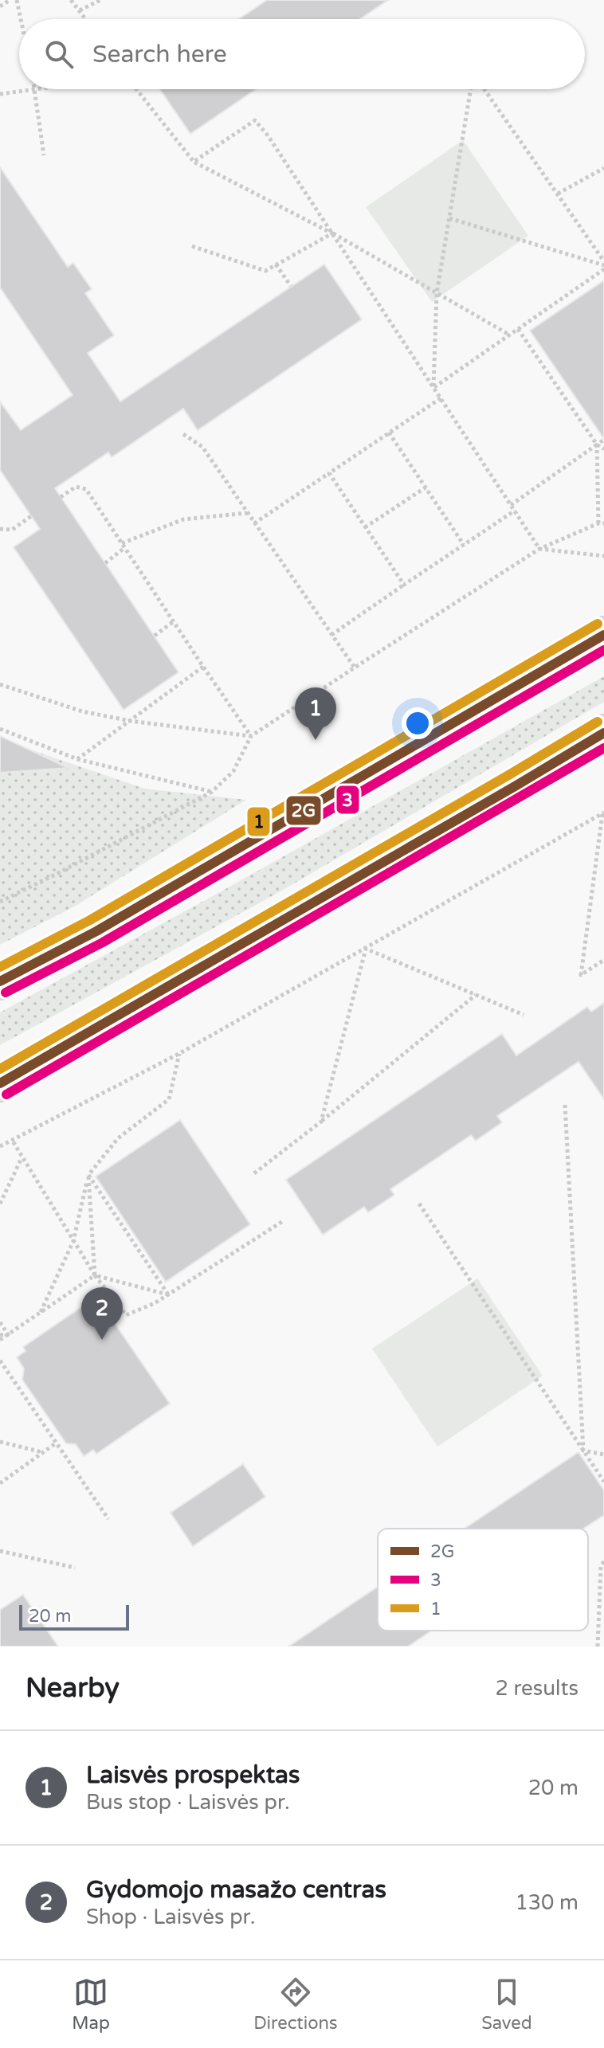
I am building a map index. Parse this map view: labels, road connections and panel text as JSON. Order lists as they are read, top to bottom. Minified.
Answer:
{"lines":["transit line 1","transit line 2G","transit line 3"],"legend":["2G","3","1"],"scale_bar":"20 m","page":{"search":"Search here","pins":["1","2"],"scale":"20 m","heading":["Nearby","2 results"],"list":[{"mark":"1","name":"Laisvės prospektas","note":"Bus stop · Laisvės pr.","value":"20 m"},{"mark":"2","name":"Gydomojo masažo centras","note":"Shop · Laisvės pr.","value":"130 m"}],"nav":["Map","Directions","Saved"]}}
